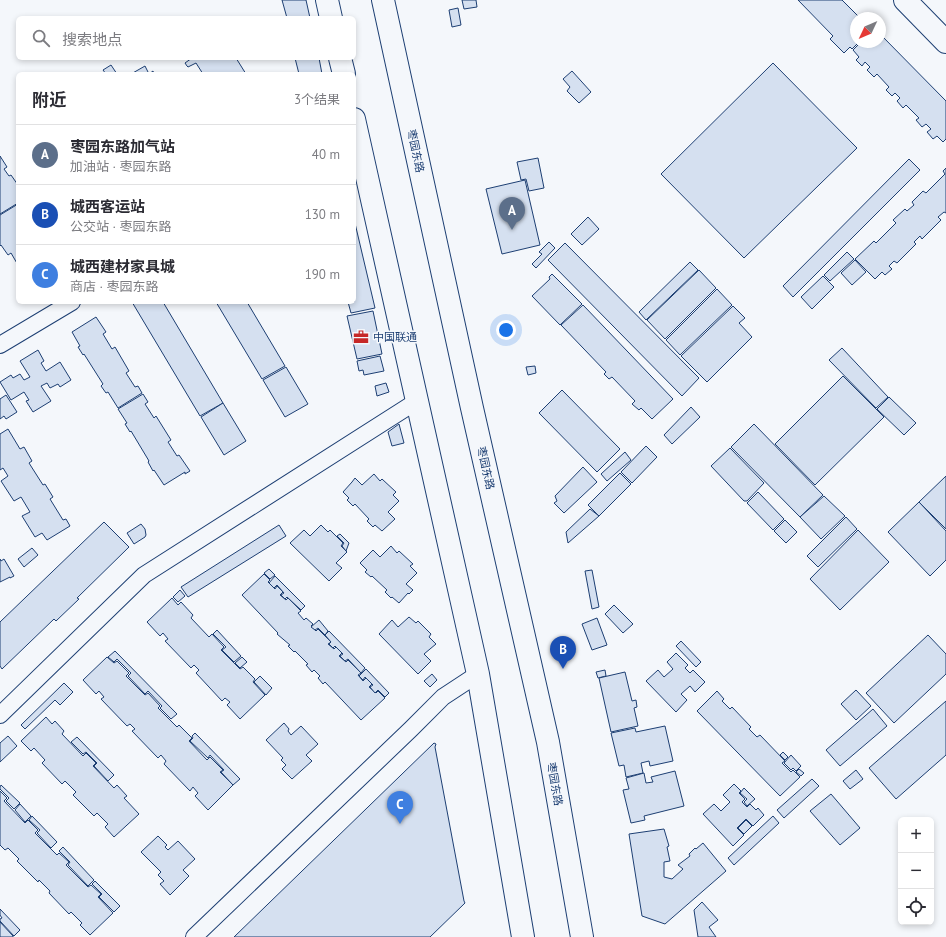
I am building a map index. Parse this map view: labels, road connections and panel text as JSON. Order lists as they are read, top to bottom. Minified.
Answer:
{"streets":{"main road":["枣园东路"]},"places":{"office":["中国联通"]},"north":"bottom left","page":{"search":"搜索地点","heading":["附近","3个结果"],"list":[{"mark":"A","name":"枣园东路加气站","note":"加油站 · 枣园东路","value":"40 m"},{"mark":"B","name":"城西客运站","note":"公交站 · 枣园东路","value":"130 m"},{"mark":"C","name":"城西建材家具城","note":"商店 · 枣园东路","value":"190 m"}],"pins":["A","B","C"],"map_buttons":["+","−"]}}
